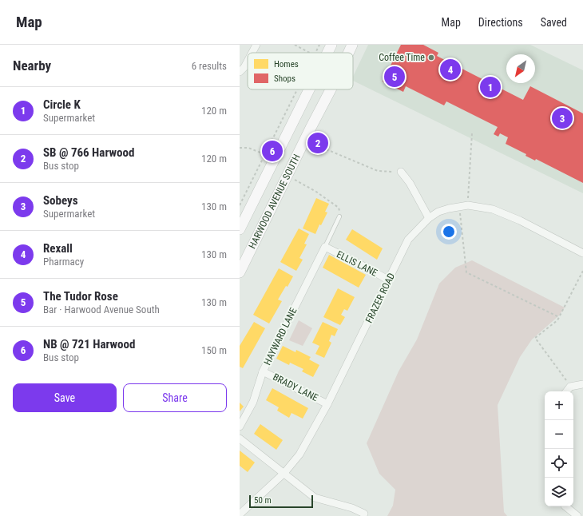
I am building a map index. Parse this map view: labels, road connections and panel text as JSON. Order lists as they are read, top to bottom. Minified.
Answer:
{"streets":{"main road":["HARWOOD AVENUE SOUTH"],"street":["ELLIS LANE","FRAZER ROAD","HAYWARD LANE","BRADY LANE"]},"crossings":[["ELLIS LANE","FRAZER ROAD"],["ELLIS LANE","HAYWARD LANE"],["FRAZER ROAD","BRADY LANE"],["HAYWARD LANE","BRADY LANE"]],"places":["Coffee Time"],"legend":["Homes","Shops"],"scale_bar":"50 m","north":"bottom left","page":{"header":"Map","nav":["Map","Directions","Saved"],"heading":["Nearby","6 results"],"pins":["4","5","1","3","2","6"],"list":[{"mark":"1","name":"Circle K","note":"Supermarket","value":"120 m"},{"mark":"2","name":"SB @ 766 Harwood","note":"Bus stop","value":"120 m"},{"mark":"3","name":"Sobeys","note":"Supermarket","value":"130 m"},{"mark":"4","name":"Rexall","note":"Pharmacy","value":"130 m"},{"mark":"5","name":"The Tudor Rose","note":"Bar · Harwood Avenue South","value":"130 m"},{"mark":"6","name":"NB @ 721 Harwood","note":"Bus stop","value":"150 m"}],"buttons":["Save","Share"],"map_buttons":["+","−"],"scale":"50 m"}}
